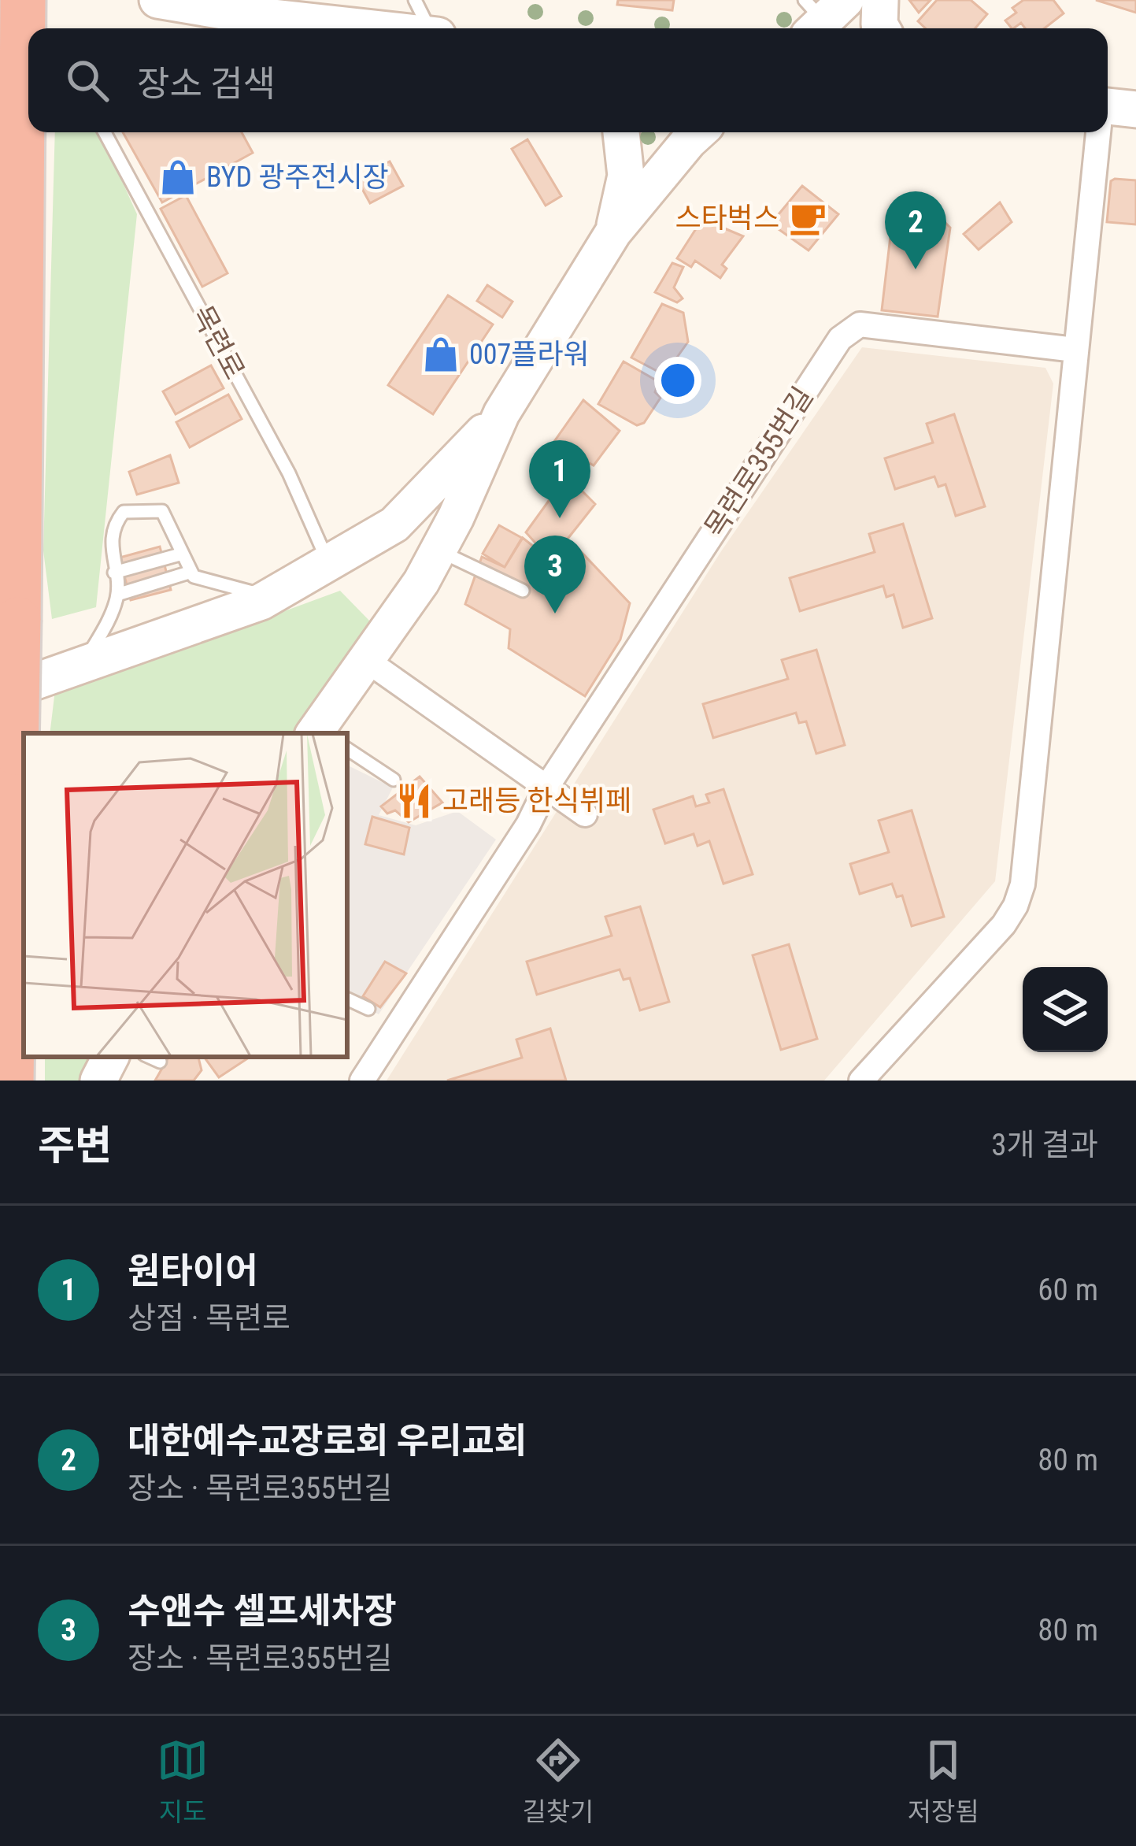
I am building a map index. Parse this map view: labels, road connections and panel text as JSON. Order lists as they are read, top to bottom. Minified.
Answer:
{"streets":{"street":["목련로355번길"],"lane":["목련로"]},"places":{"shop":["BYD 광주전시장","007플라워"],"cafe":["스타벅스"],"restaurant":["고래등 한식뷔페"]},"page":{"search":"장소 검색","pins":["2","1","3"],"heading":["주변","3개 결과"],"list":[{"mark":"1","name":"원타이어","note":"상점 · 목련로","value":"60 m"},{"mark":"2","name":"대한예수교장로회 우리교회","note":"장소 · 목련로355번길","value":"80 m"},{"mark":"3","name":"수앤수 셀프세차장","note":"장소 · 목련로355번길","value":"80 m"}],"nav":["지도","길찾기","저장됨"]}}
